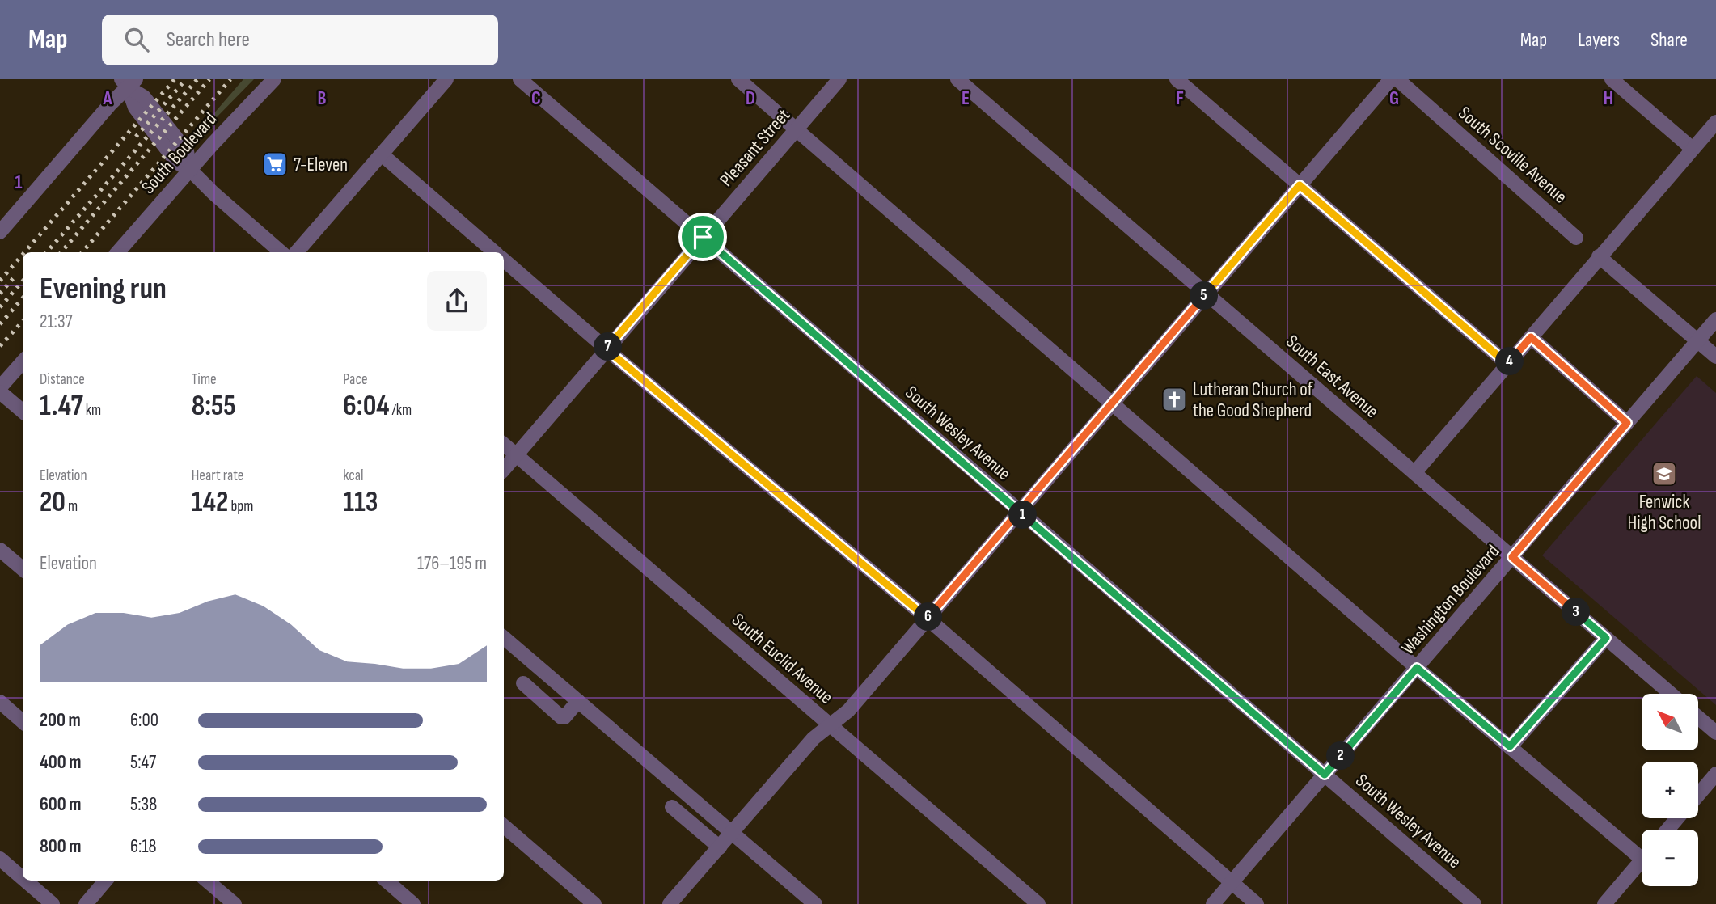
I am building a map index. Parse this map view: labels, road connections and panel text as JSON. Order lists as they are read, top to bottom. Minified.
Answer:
{"streets":{"street":["Pleasant Street","South Boulevard","South Scoville Avenue","South East Avenue","South Wesley Avenue","Washington Boulevard","South Euclid Avenue"]},"crossings":[["Pleasant Street","South Wesley Avenue"],["Pleasant Street","South Euclid Avenue"],["South East Avenue","Washington Boulevard"],["South Wesley Avenue","Washington Boulevard"]],"places":{"supermarket":["7-Eleven"],"church":["Lutheran Church of the Good Shepherd"],"school or university":["Fenwick High School"]},"north":"top left","page":{"header":"Map","search":"Search here","nav":["Map","Layers","Share"],"heading":["Evening run","21:37"],"pins":["5","7","4","1","3","6","2"],"stats":[["Distance","1.47 km"],["Time","8:55"],["Pace","6:04 /km"],["Elevation","20 m"],["Heart rate","142 bpm"],["kcal","113"]],"chart":["Elevation","176–195 m"],"map_buttons":["+","−"],"list":[{"name":"200 m","note":"6:00"},{"name":"400 m","note":"5:47"},{"name":"600 m","note":"5:38"},{"name":"800 m","note":"6:18"}]},"grid":{"columns":["A","B","C","D","E","F","G","H"],"rows":["1"]}}
